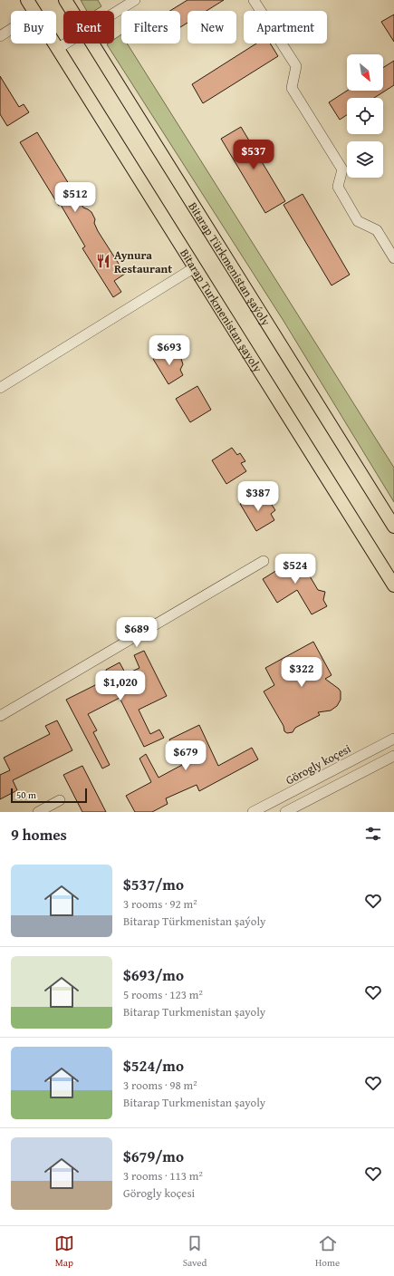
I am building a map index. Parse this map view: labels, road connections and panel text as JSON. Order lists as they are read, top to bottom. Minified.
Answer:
{"streets":{"main road":["Bitarap Türkmenistan şaýoly","Bitarap Turkmenistan şayoly"],"street":["Görogly koçesi"]},"places":{"restaurant":["Aynura Restaurant"]},"scale_bar":"50 m","north":"bottom right","page":{"chip":["Buy","Rent","Filters","New","Apartment"],"price":["$537","$512","$693","$387","$524","$689","$322","$1,020","$679"],"scale":"50 m","heading":"9 homes","list":[{"name":"$537/mo","note":"3 rooms · 92 m² · Bitarap Türkmenistan şaýoly"},{"name":"$693/mo","note":"5 rooms · 123 m² · Bitarap Turkmenistan şayoly"},{"name":"$524/mo","note":"3 rooms · 98 m² · Bitarap Turkmenistan şayoly"},{"name":"$679/mo","note":"3 rooms · 113 m² · Görogly koçesi"}],"tabs":["Map","Saved","Home"]}}
